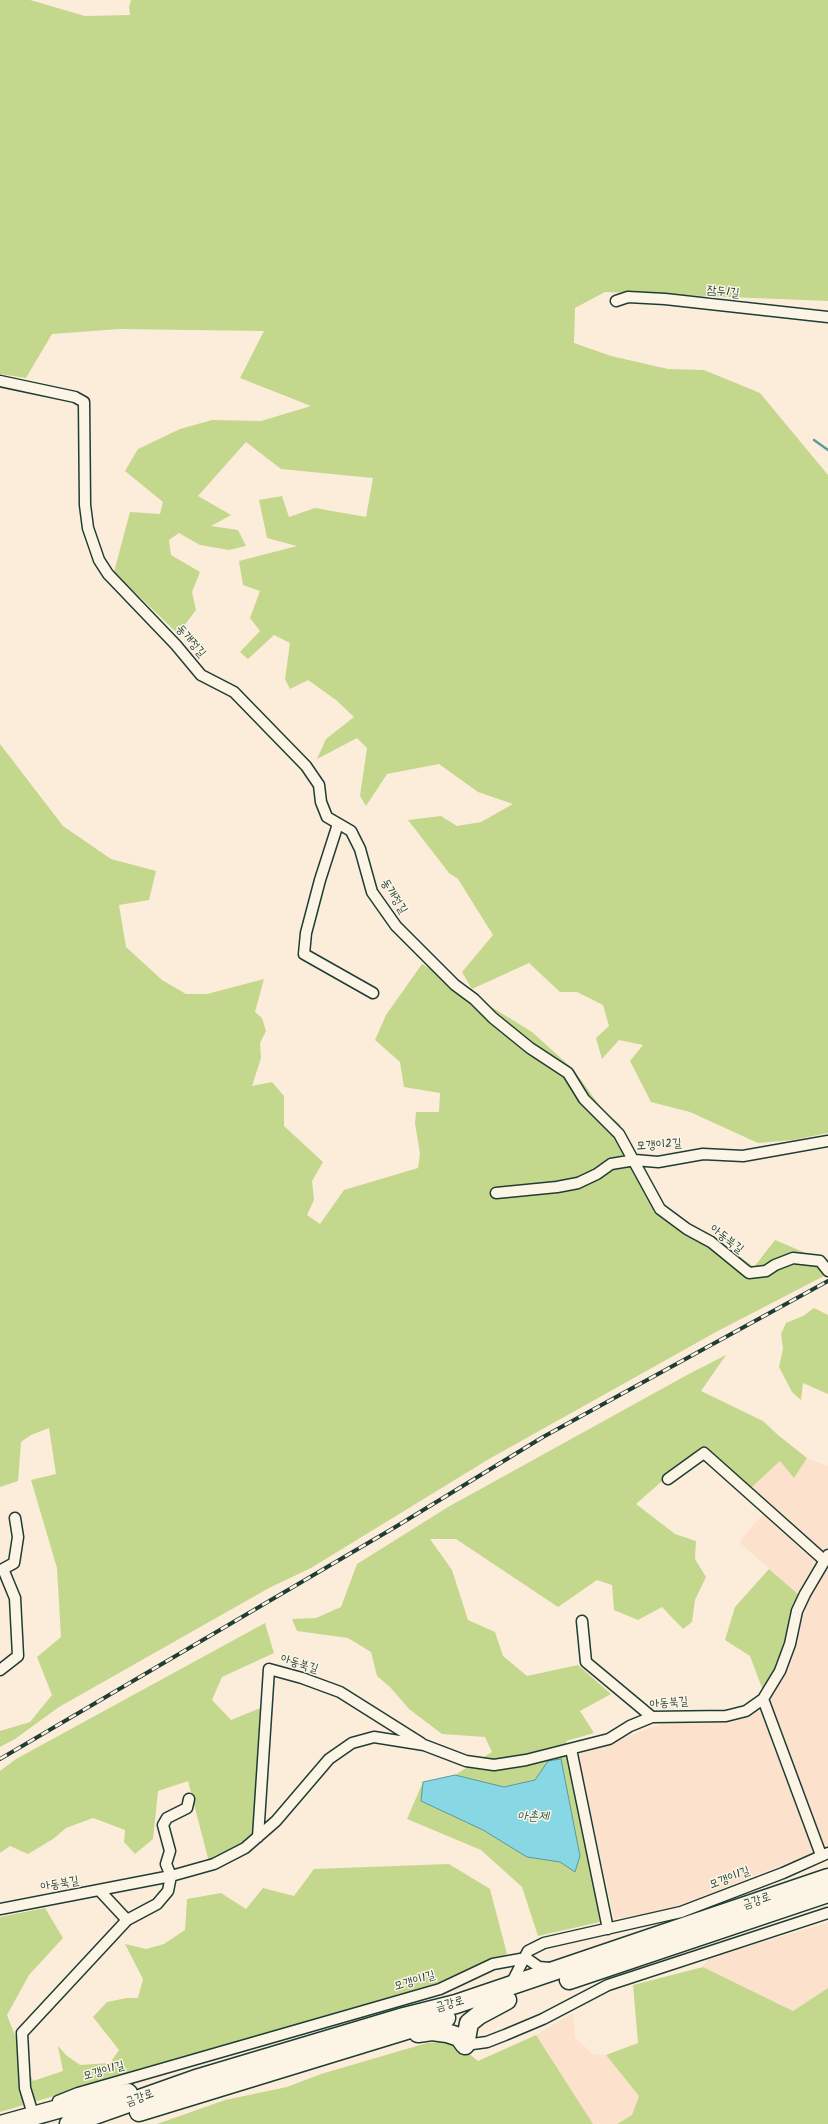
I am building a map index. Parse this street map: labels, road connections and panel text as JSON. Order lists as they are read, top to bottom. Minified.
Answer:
{"streets":{"highway":["금강로"],"street":["잠두1길","동개정길","모갱이2길","아동북길","모갱이1길"]},"crossings":[["동개정길","모갱이2길"],["동개정길","아동북길"],["모갱이2길","아동북길"]],"water":["아촌제"]}
